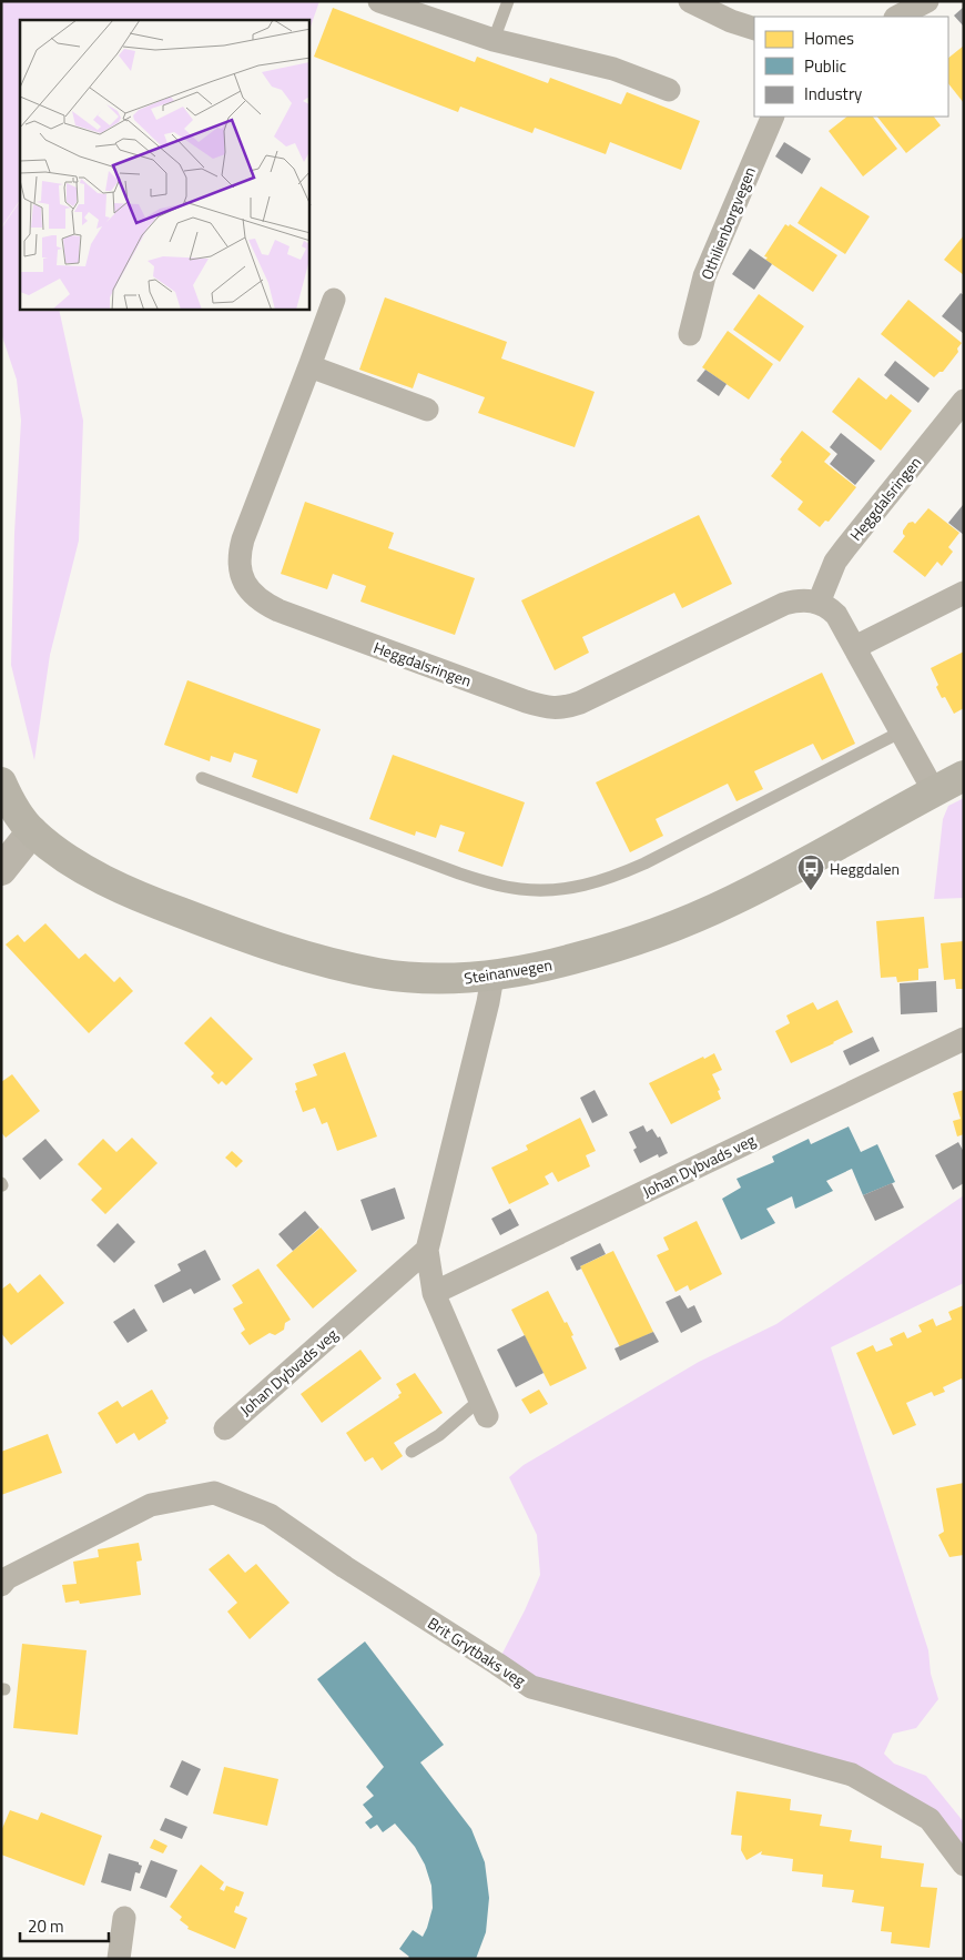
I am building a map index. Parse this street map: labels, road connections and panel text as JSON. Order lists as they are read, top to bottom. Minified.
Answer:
{"streets":{"main road":["Steinanvegen"],"street":["Othilienborgvegen","Heggdalsringen","Johan Dybvads veg","Brit Grytbaks veg"]},"places":{"bus stop":["Heggdalen"]},"legend":["Homes","Public","Industry"],"scale_bar":"20 m"}
